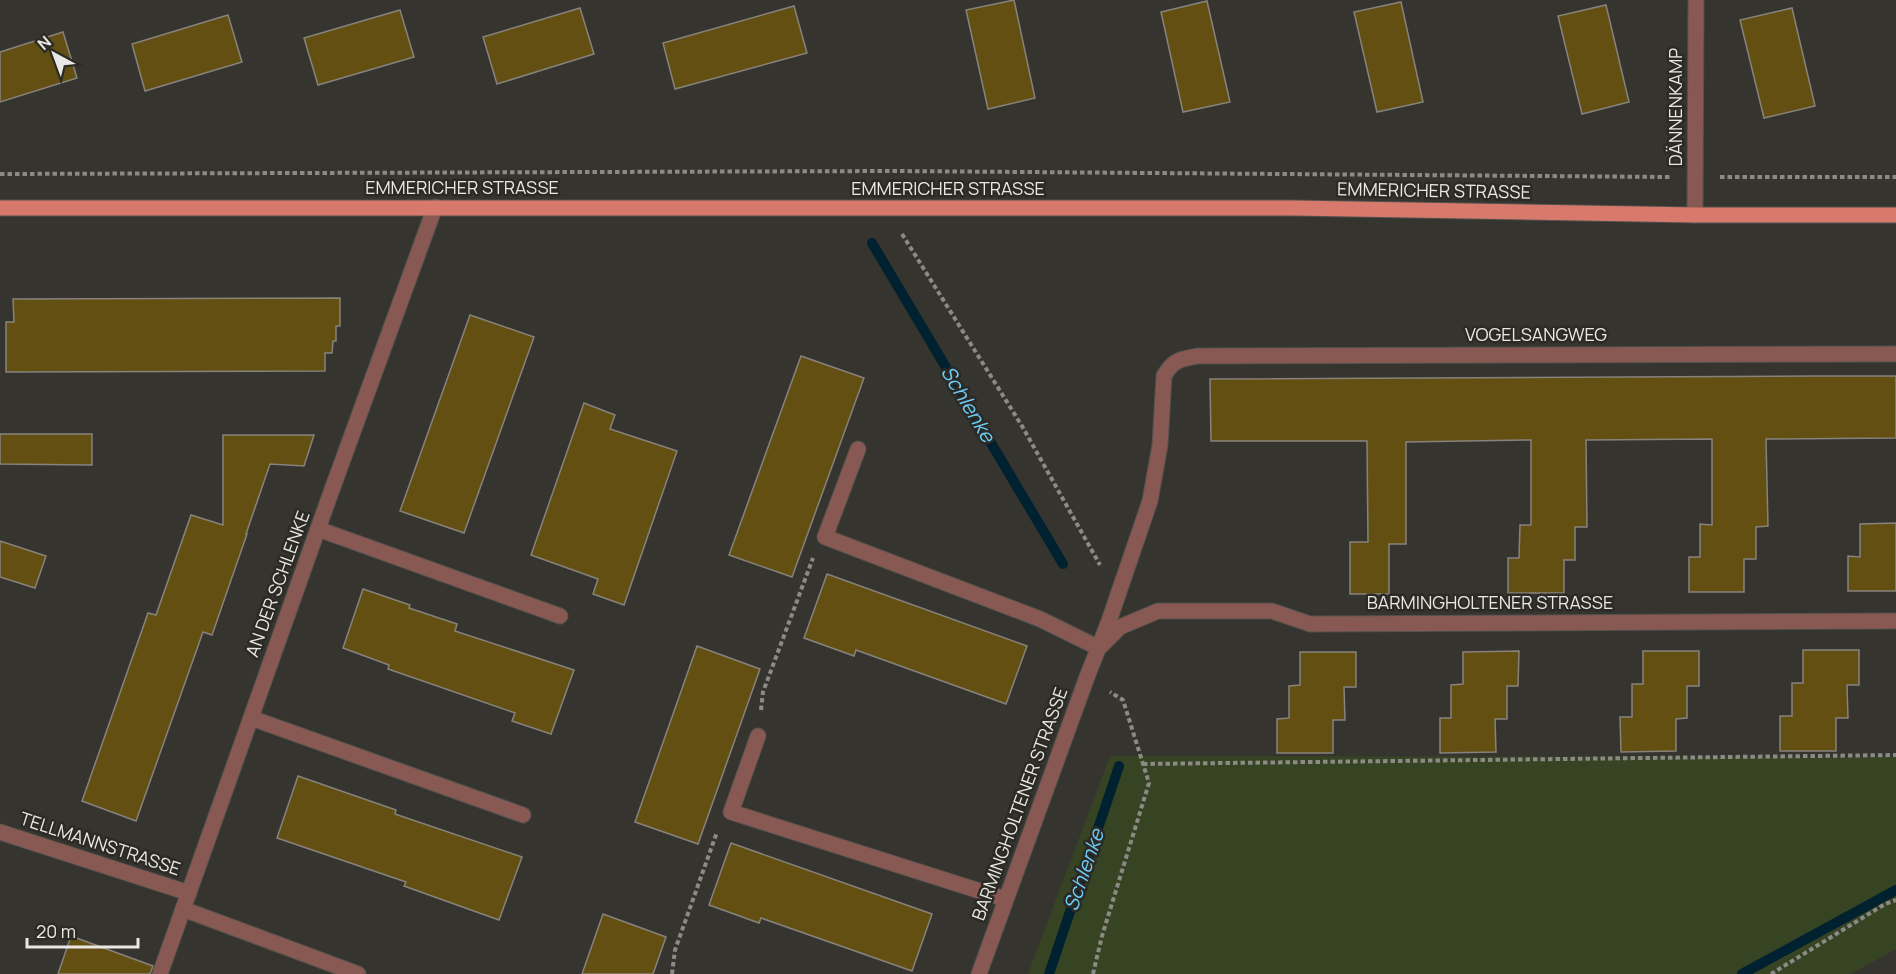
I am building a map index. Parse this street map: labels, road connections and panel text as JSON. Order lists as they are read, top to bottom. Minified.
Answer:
{"streets":{"main road":["EMMERICHER STRASSE"],"street":["DÄNNENKAMP","VOGELSANGWEG","AN DER SCHLENKE","BARMINGHOLTENER STRASSE","TELLMANNSTRASSE"]},"crossings":[["DÄNNENKAMP","EMMERICHER STRASSE"],["EMMERICHER STRASSE","AN DER SCHLENKE"],["VOGELSANGWEG","BARMINGHOLTENER STRASSE"],["AN DER SCHLENKE","TELLMANNSTRASSE"]],"water":["Schlenke"],"scale_bar":"20 m","north":"top left"}
